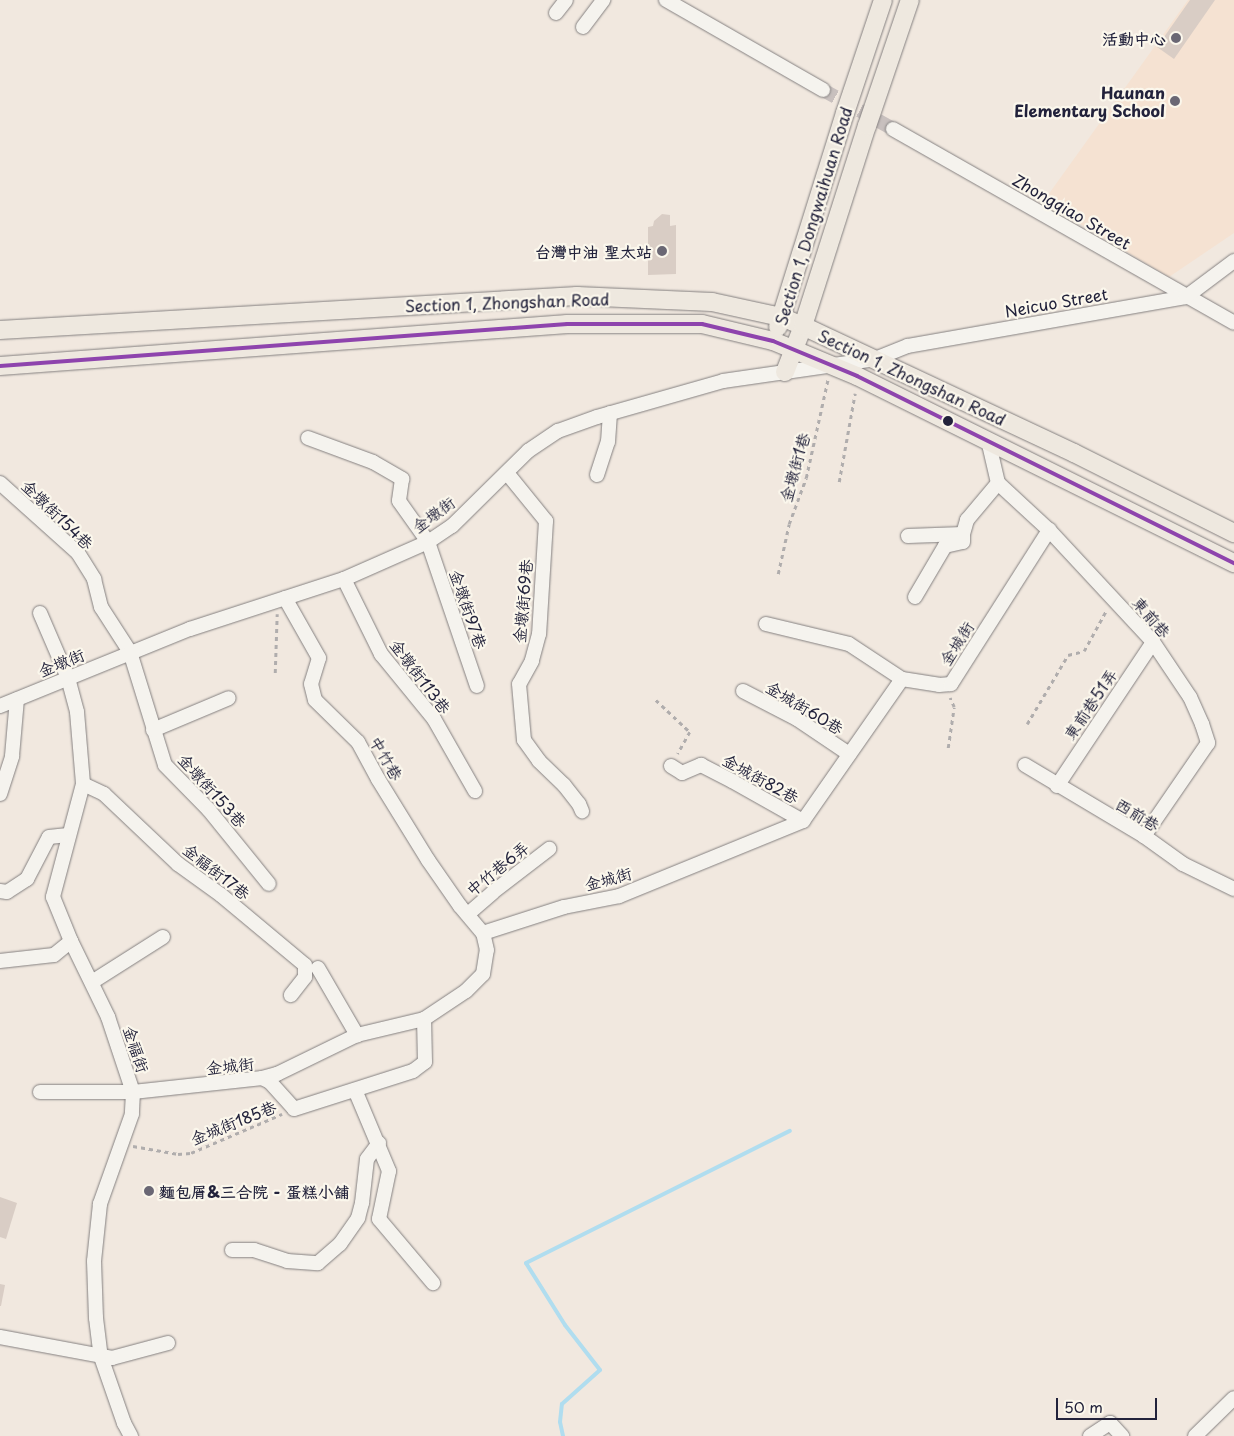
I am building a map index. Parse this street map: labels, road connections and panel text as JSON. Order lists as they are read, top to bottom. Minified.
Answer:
{"streets":{"main road":["Section 1, Dongwaihuan Road","Section 1, Zhongshan Road"],"street":["Zhongqiao Street","Neicuo Street","金墩街154巷","金墩街","金墩街69巷","金墩街97巷","東前巷","金城街","金墩街113巷","東前巷51弄","金城街60巷","中竹巷","金城街82巷","金墩街153巷","西前巷","中竹巷6弄","金福街17巷","金福街"],"path":["金墩街1巷","金城街185巷"]},"crossings":[["Zhongqiao Street","Neicuo Street"],["Section 1, Dongwaihuan Road","Section 1, Zhongshan Road"],["Section 1, Dongwaihuan Road","金墩街"],["Section 1, Zhongshan Road","Neicuo Street"],["Section 1, Zhongshan Road","金墩街1巷"],["Section 1, Zhongshan Road","金墩街"],["Neicuo Street","金墩街"],["金墩街1巷","金墩街"],["金墩街154巷","金墩街"],["金墩街154巷","金墩街153巷"],["金墩街","金墩街69巷"],["金墩街","金墩街97巷"],["金墩街","金墩街113巷"],["金墩街","中竹巷"],["金墩街","金墩街153巷"],["金墩街","金福街"],["東前巷","金城街"],["東前巷","東前巷51弄"],["東前巷","西前巷"],["金城街","中竹巷"],["金城街","金城街82巷"],["金城街","金福街"],["金城街","金城街185巷"],["東前巷51弄","西前巷"],["中竹巷","中竹巷6弄"],["金福街17巷","金福街"],["金福街","金城街185巷"]],"places":["活動中心","Haunan Elementary School","台灣中油 聖太站","麵包屑&三合院 - 蛋糕小舖"],"scale_bar":"50 m"}
